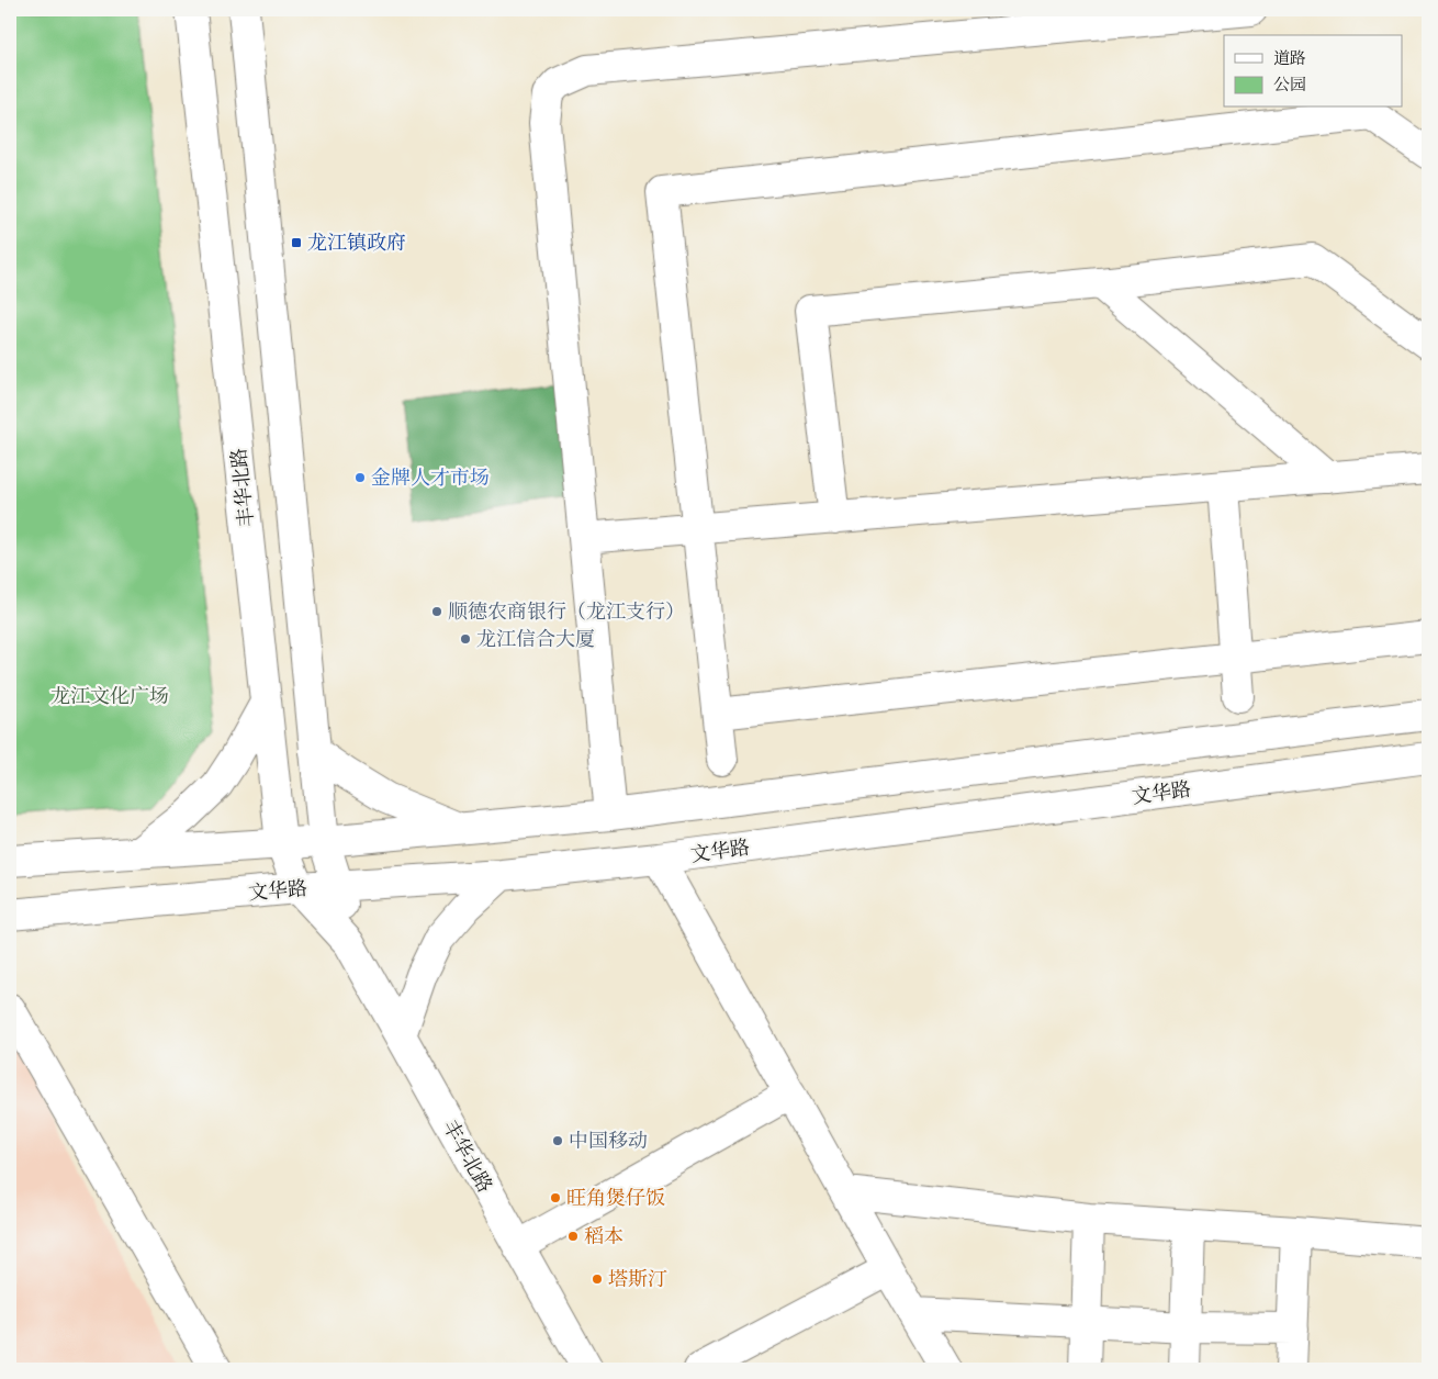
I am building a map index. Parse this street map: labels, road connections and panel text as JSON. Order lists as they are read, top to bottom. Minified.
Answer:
{"streets":{"street":["丰华北路","文华路"]},"crossings":[["丰华北路","文华路"]],"parks":["龙江文化广场"],"places":{"transit":["龙江镇政府"],"other":["金牌人才市场","顺德农商银行（龙江支行）","龙江信合大厦","中国移动","旺角煲仔饭","稻本","塔斯汀"]},"legend":["道路","公园"]}
